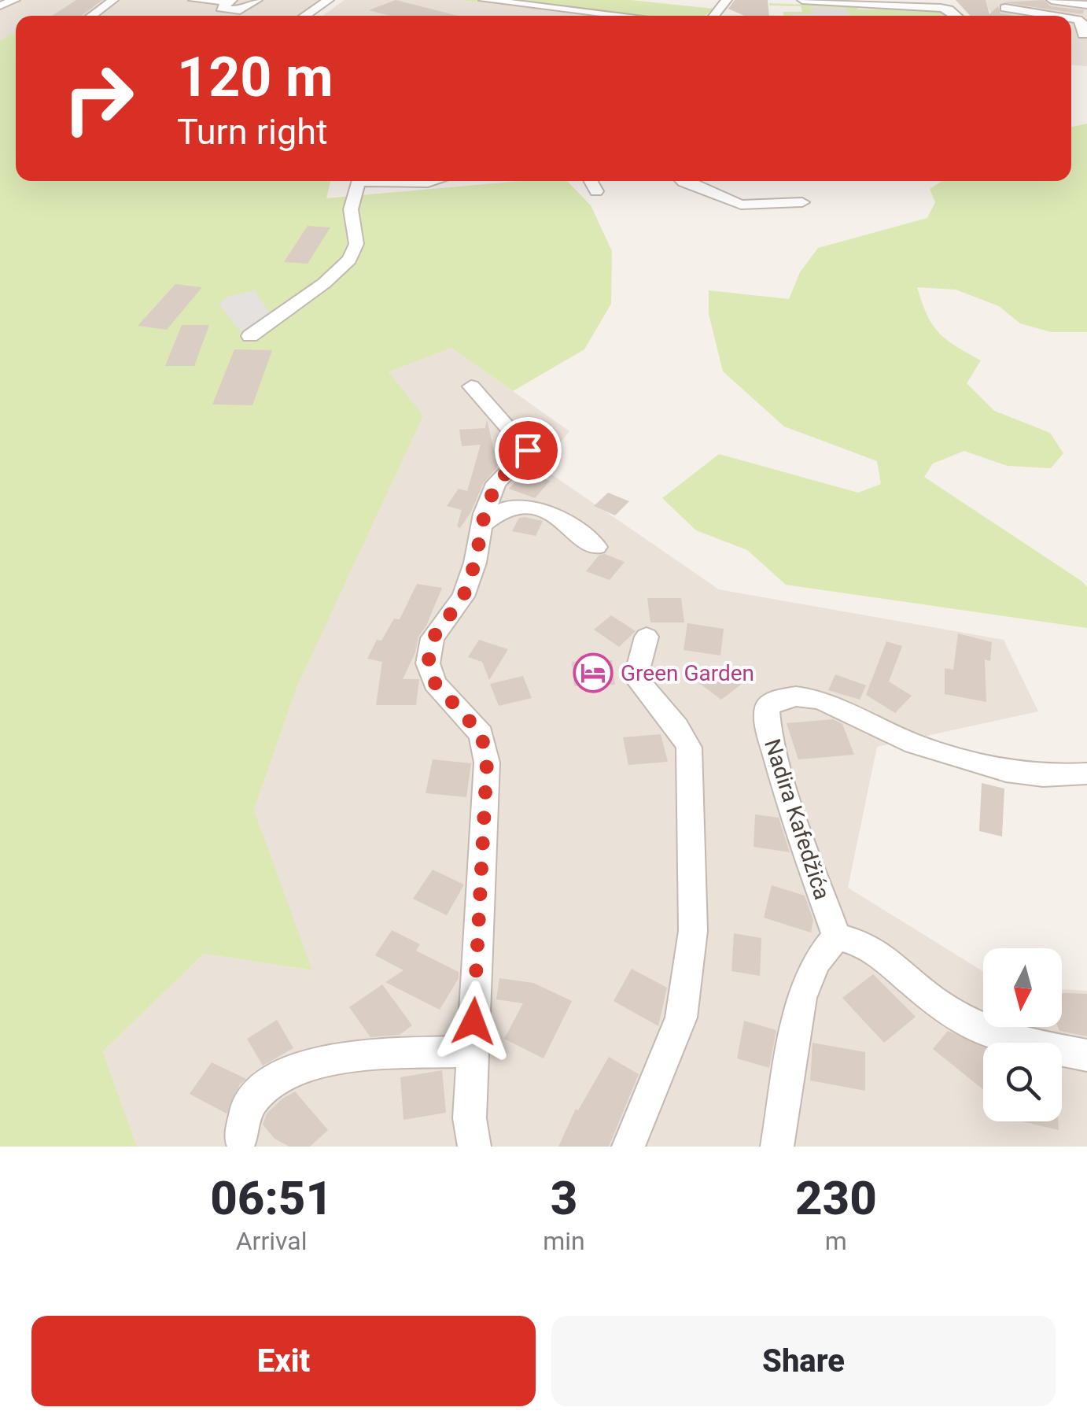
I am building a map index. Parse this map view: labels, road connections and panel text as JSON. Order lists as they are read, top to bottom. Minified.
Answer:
{"streets":{"street":["Nadira Kafedžića"]},"places":{"hotel":["Green Garden"]},"north":"bottom","page":{"turn":["120 m","Turn right"],"eta":["06:51","Arrival","3","min","230","m"],"buttons":["Exit","Share"]}}
